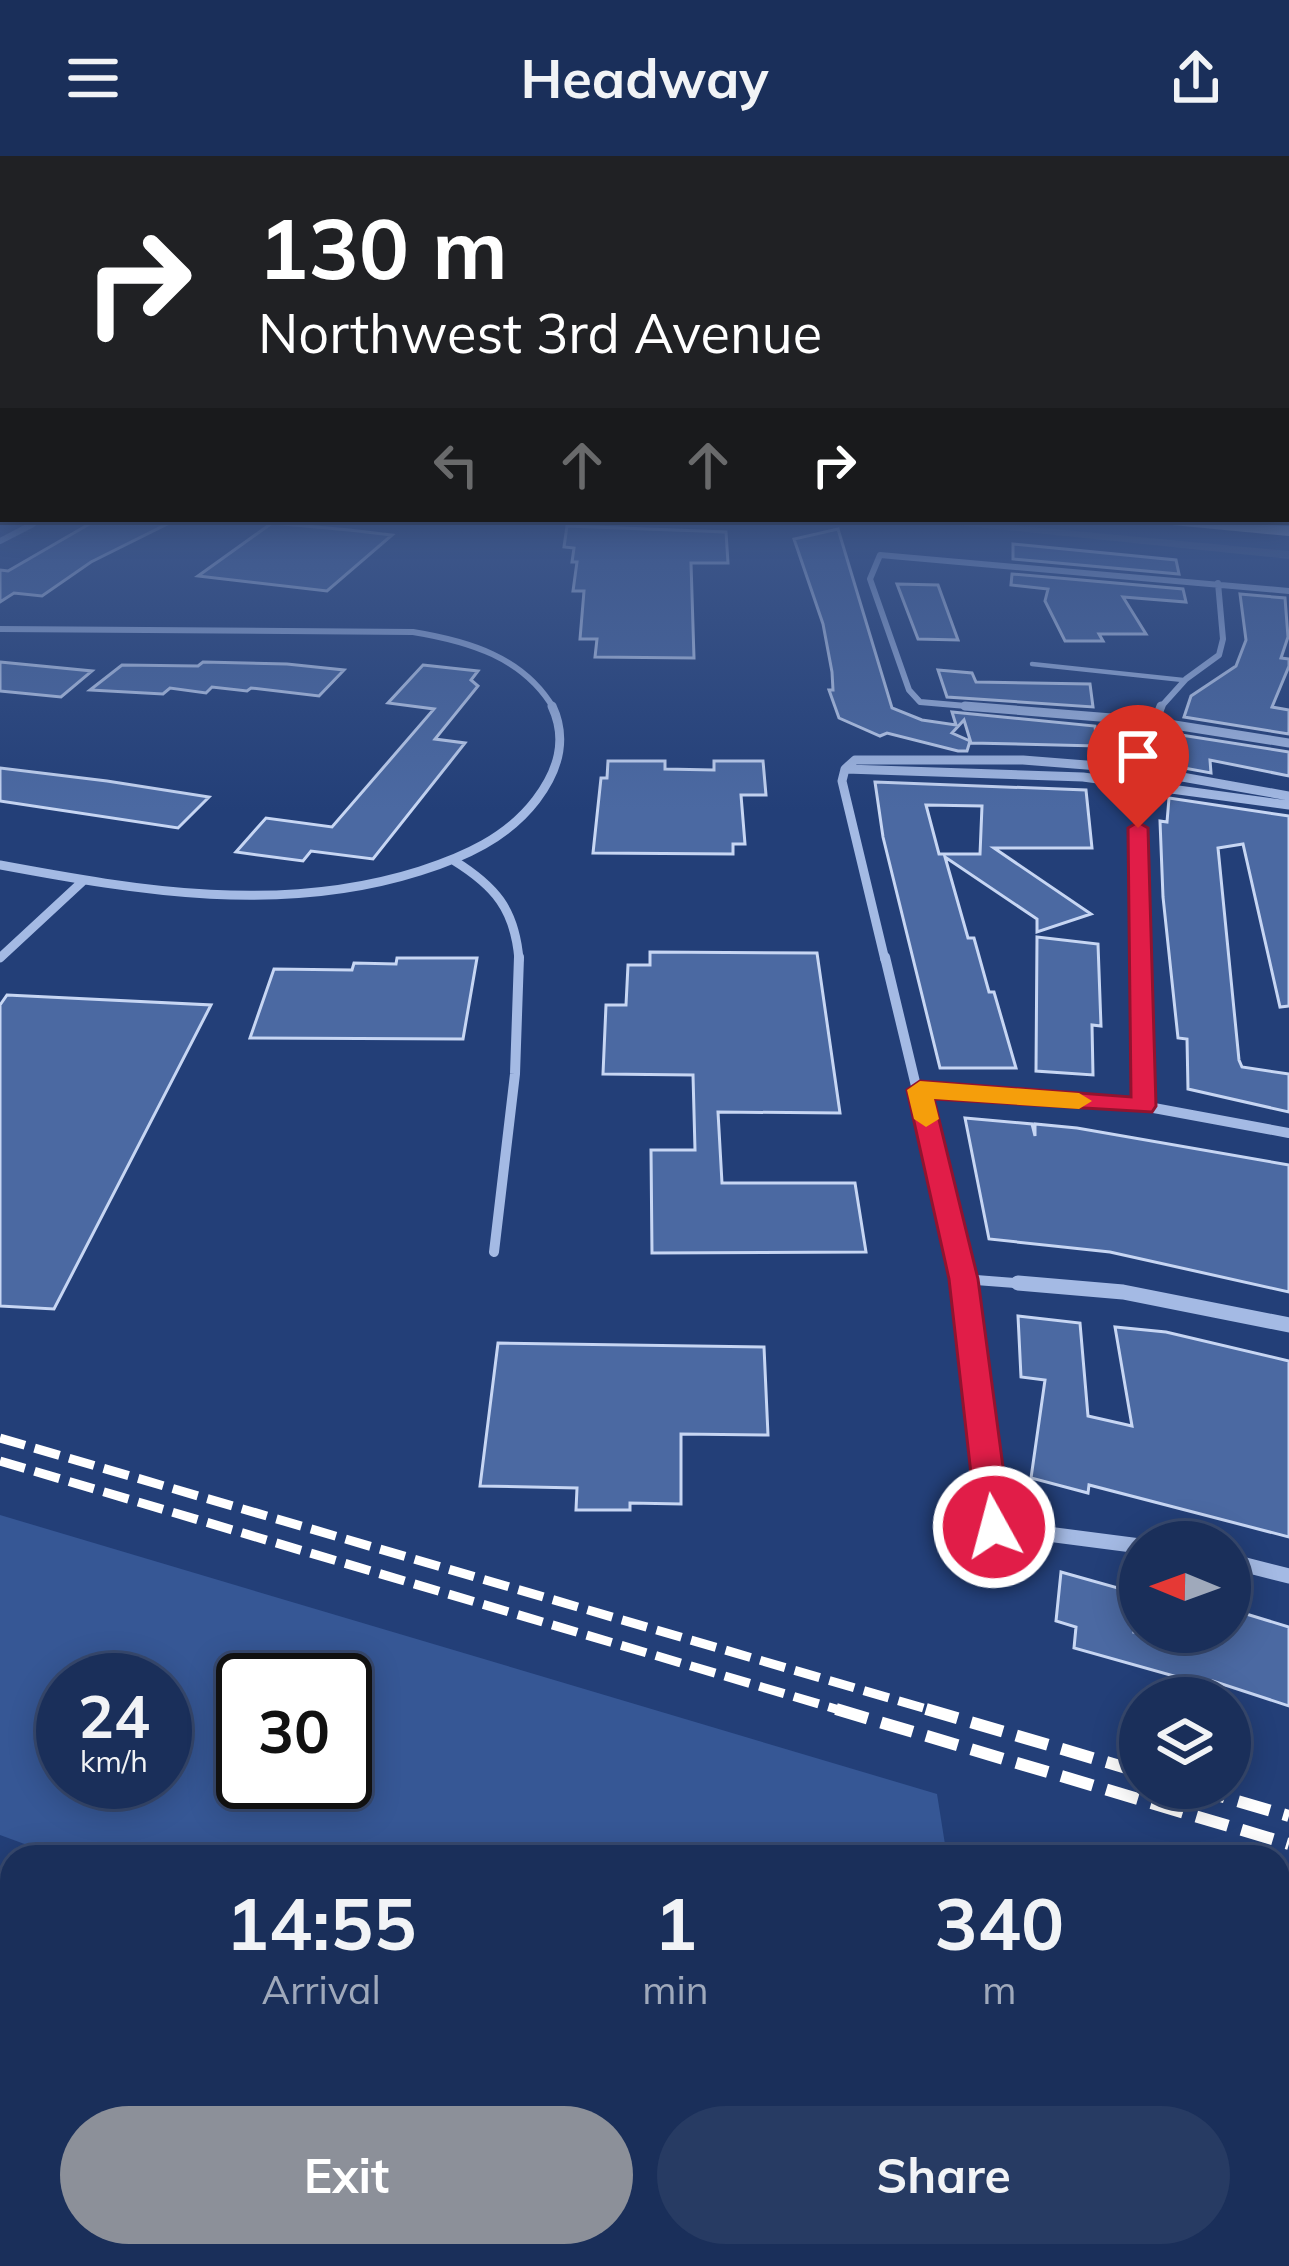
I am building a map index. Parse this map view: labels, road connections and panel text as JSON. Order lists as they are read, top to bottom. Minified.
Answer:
{"north":"left","page":{"header":"Headway","turn":["130 m","Northwest 3rd Avenue"],"speed":"24 km/h","limit":"30","eta":["14:55","Arrival","1","min","340","m"],"buttons":["Exit","Share"]}}
